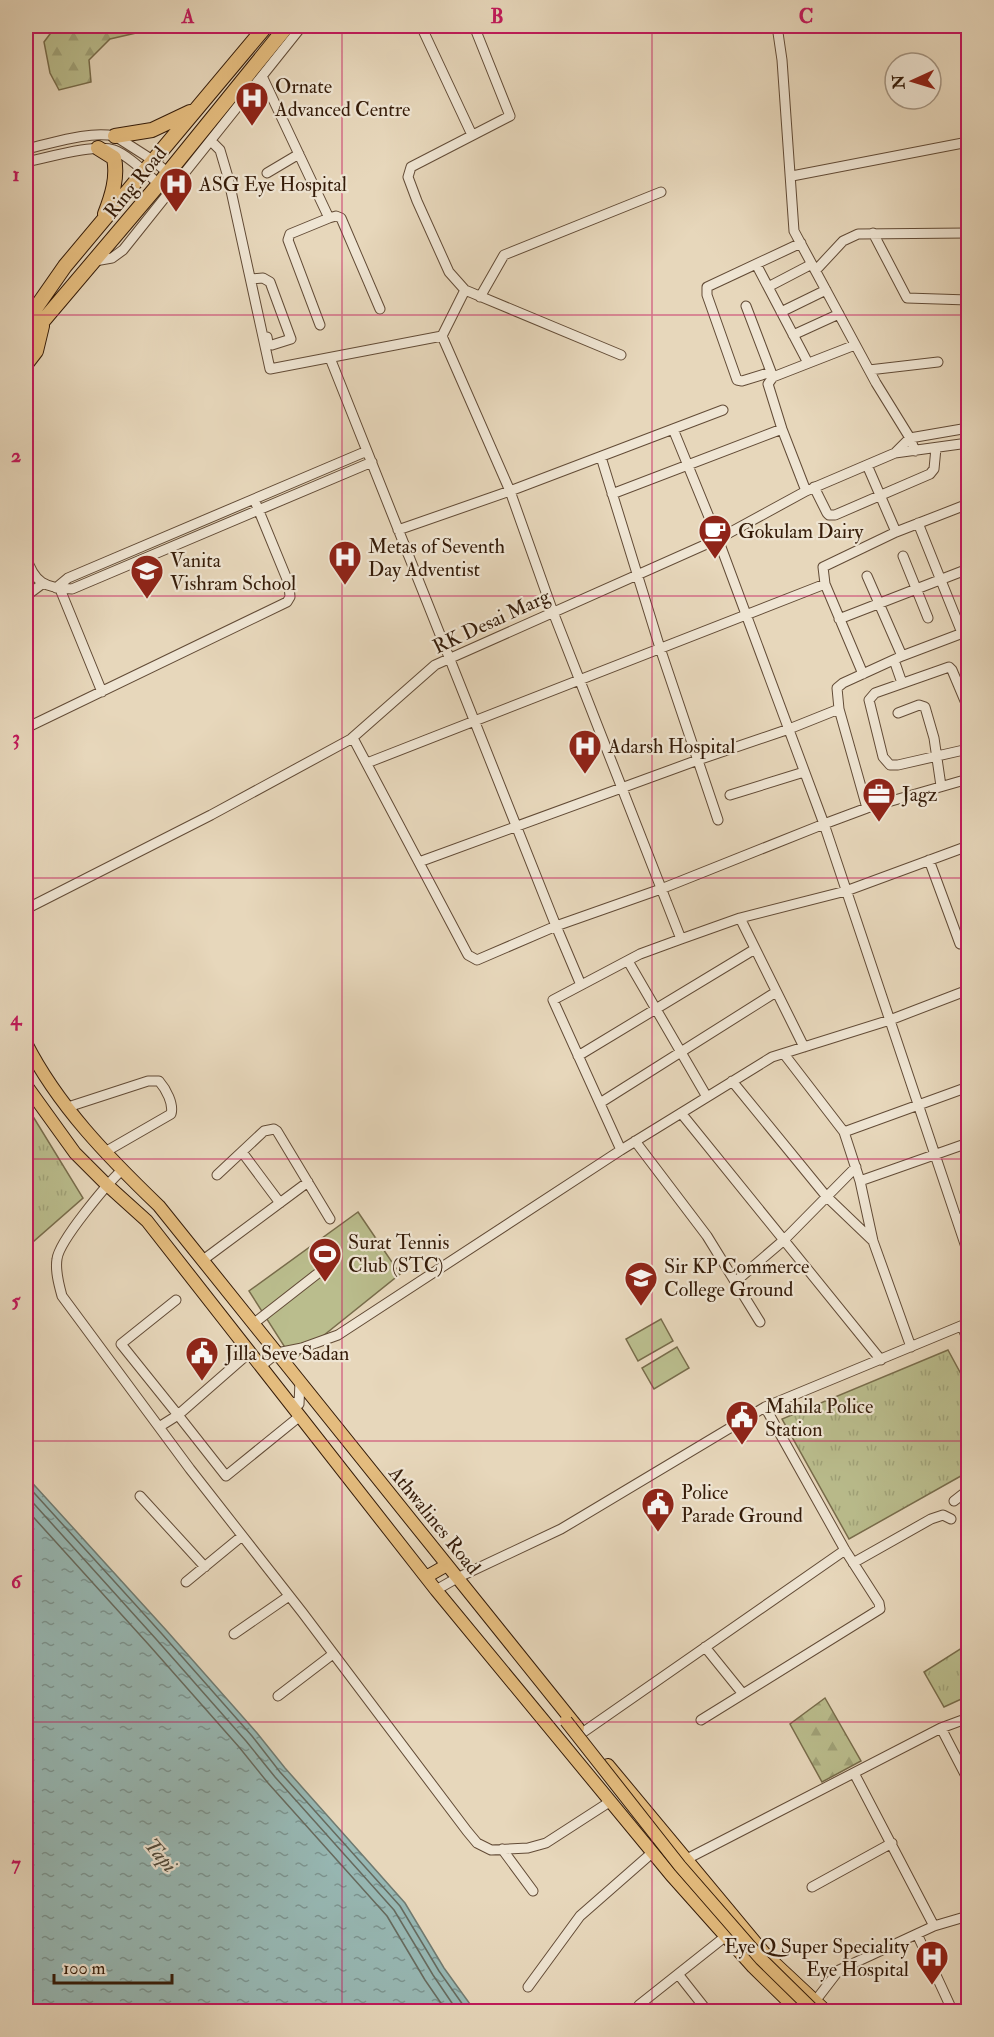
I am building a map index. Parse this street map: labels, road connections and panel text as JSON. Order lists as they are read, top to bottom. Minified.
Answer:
{"streets":{"highway":["Ring Road"],"main road":["Athwalines Road"],"street":["RK Desai Marg"]},"water":["Tapi"],"places":{"hospital":["Ornate Advanced Centre","ASG Eye Hospital","Metas of Seventh Day Adventist","Adarsh Hospital","Eye Q Super Speciality Eye Hospital"],"cafe":["Gokulam Dairy"],"school or university":["Vanita Vishram School","Sir KP Commerce College Ground"],"office":["Jagz"],"sports":["Surat Tennis Club (STC)"],"public building":["Jilla Seve Sadan","Mahila Police Station","Police Parade Ground"]},"scale_bar":"100 m","north":"left","grid":{"columns":["A","B","C"],"rows":["1","2","3","4","5","6","7"]}}
